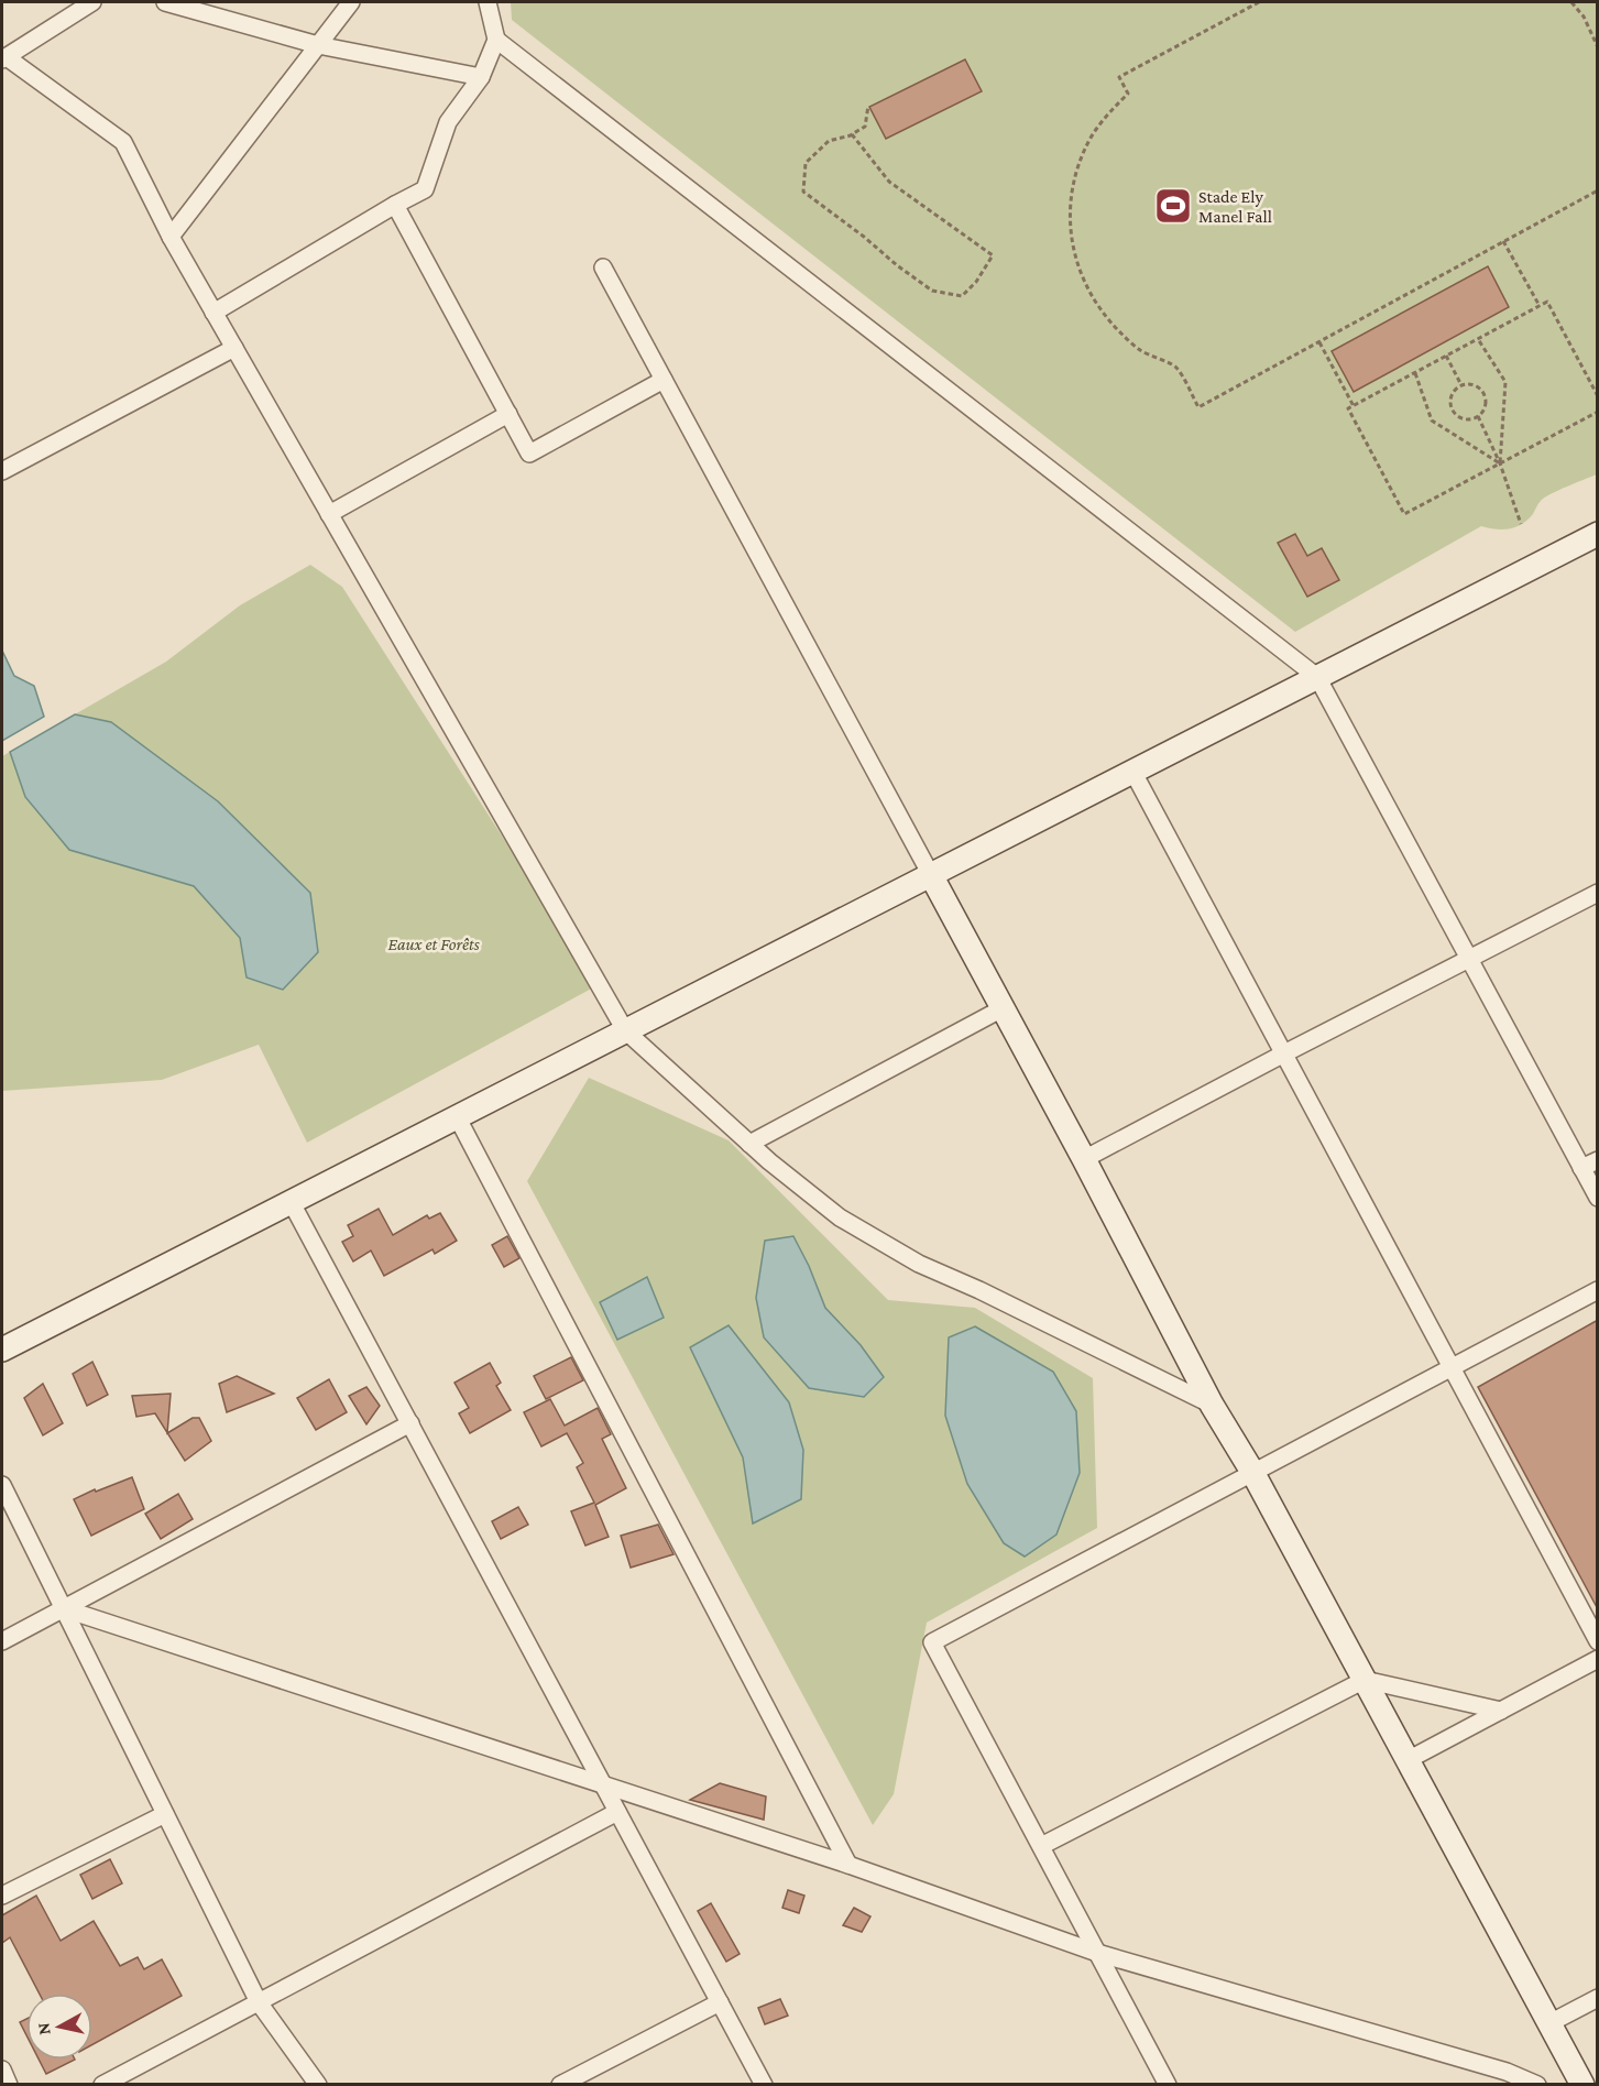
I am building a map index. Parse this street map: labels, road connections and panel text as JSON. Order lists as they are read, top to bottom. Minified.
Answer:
{"parks":["Eaux et Forêts"],"places":{"sports":["Stade Ely Manel Fall"]},"north":"left"}
